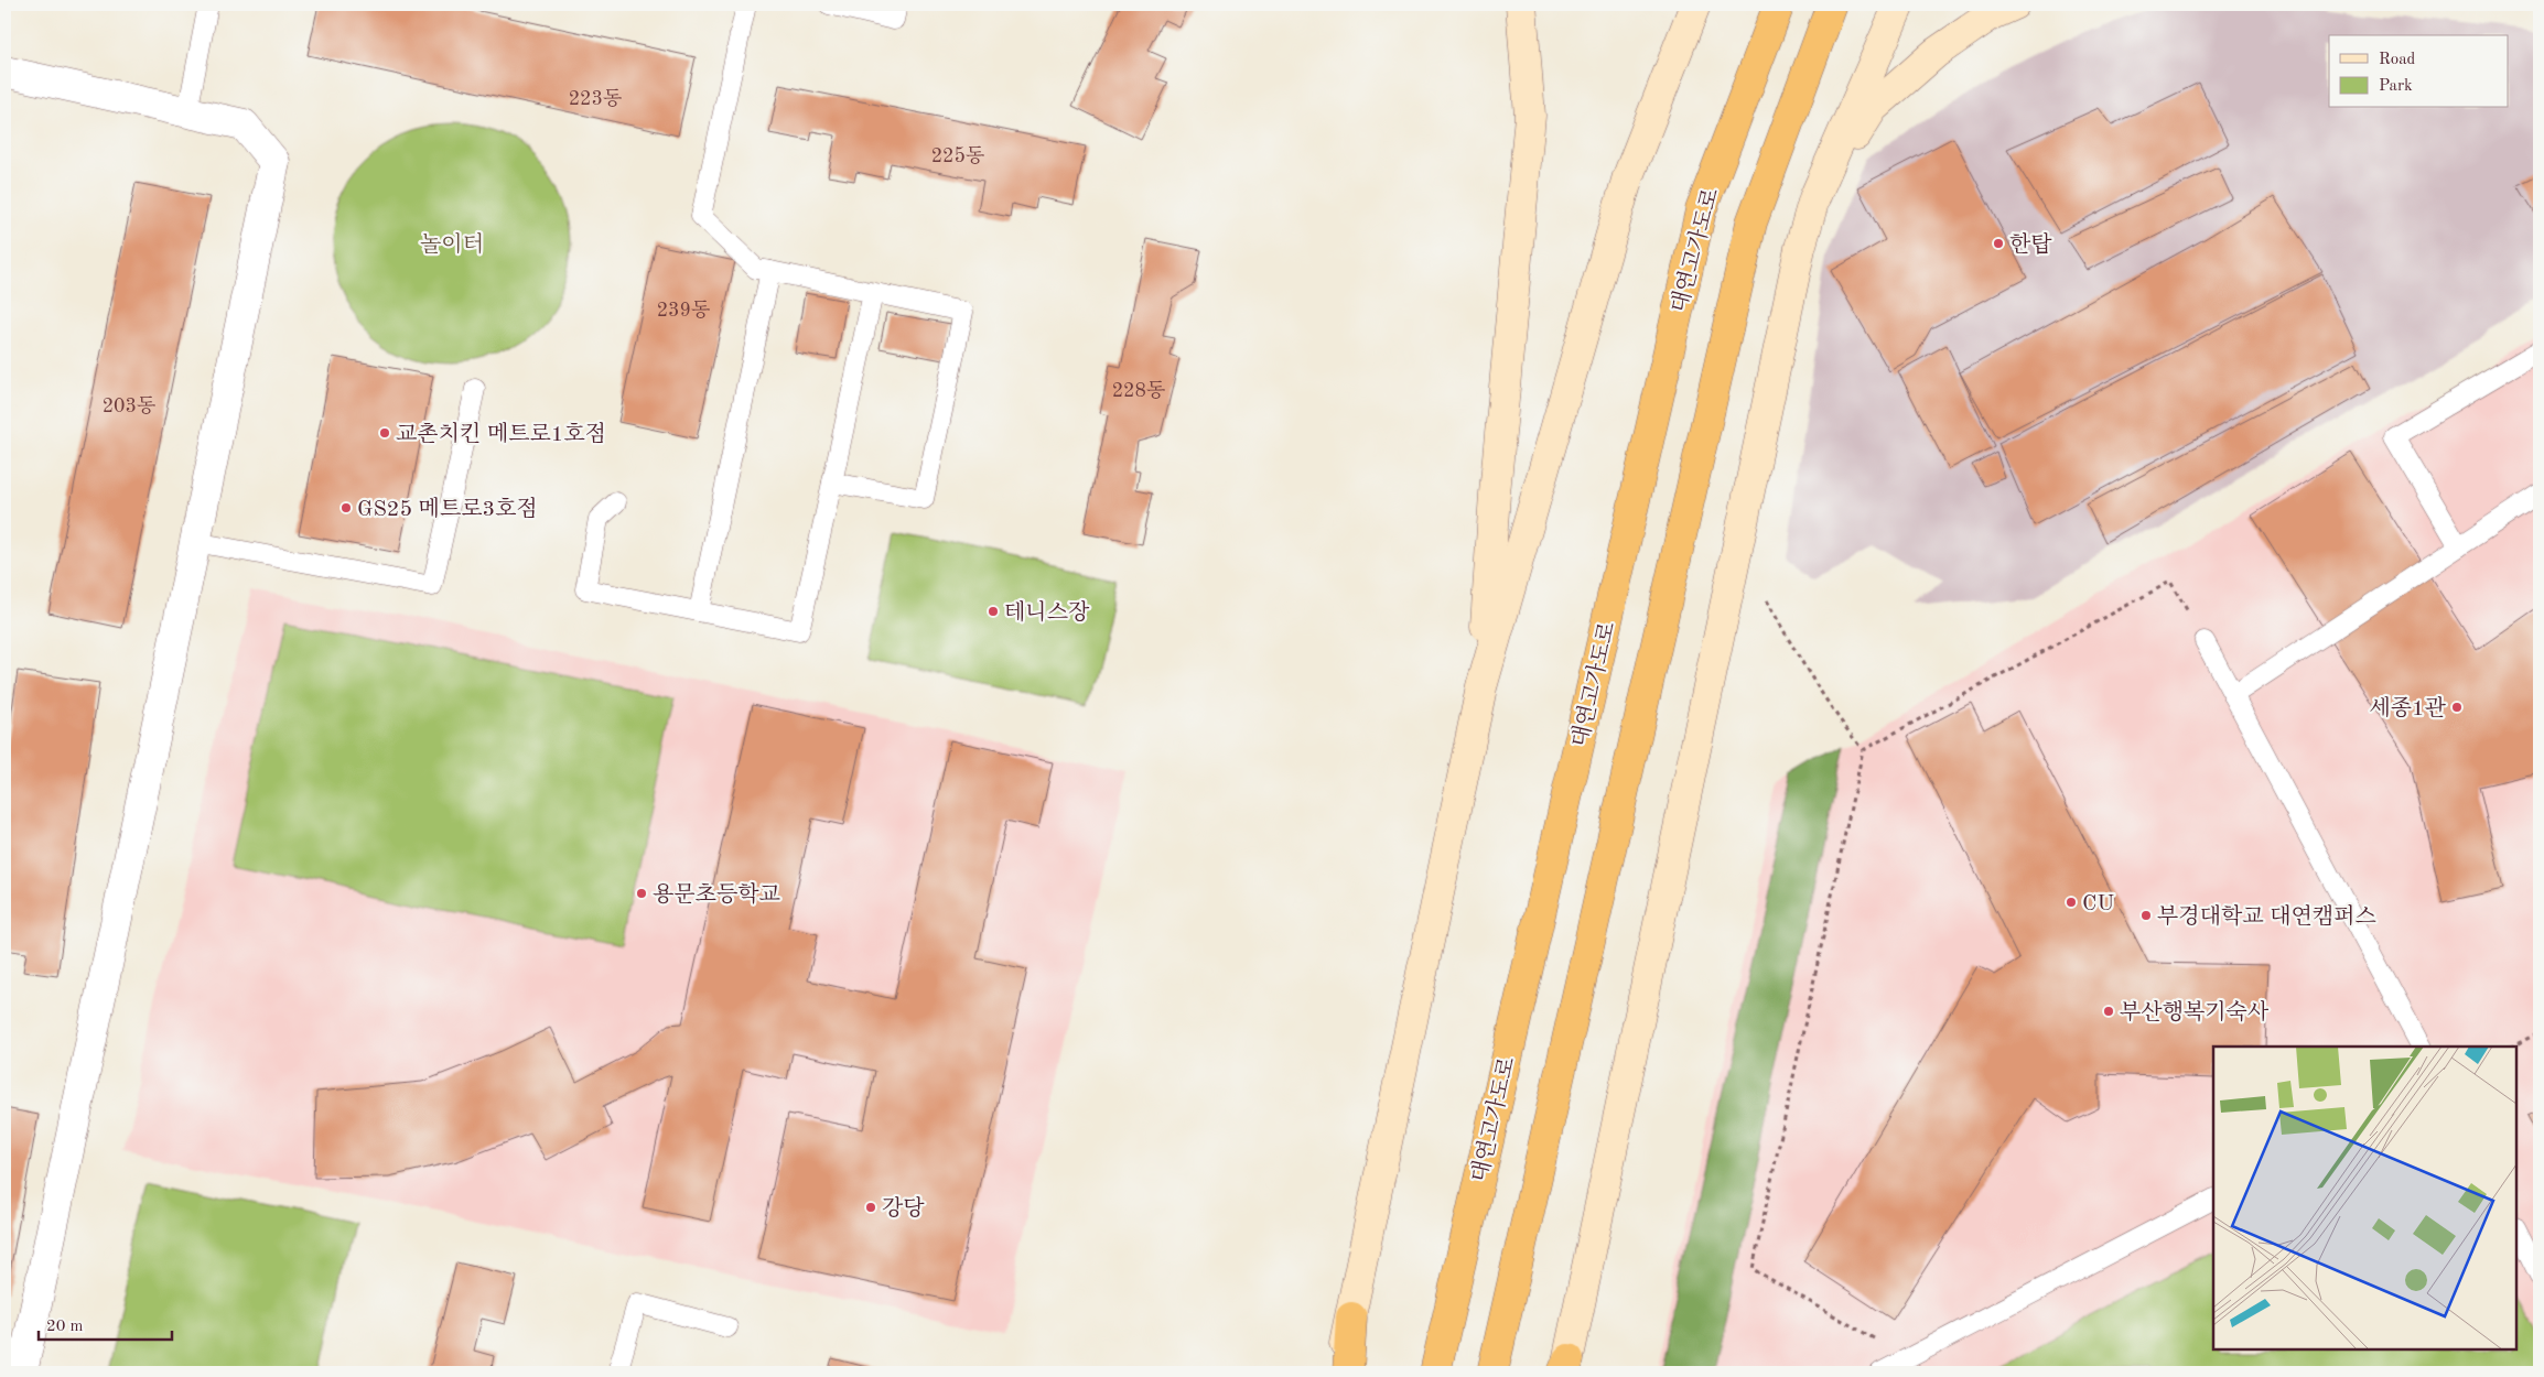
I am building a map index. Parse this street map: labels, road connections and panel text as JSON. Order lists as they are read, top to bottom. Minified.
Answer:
{"streets":{"highway":["대연고가도로"]},"parks":["놀이터"],"places":["한탑","교촌치킨 메트로1호점","GS25 메트로3호점","테니스장","세종1관","용문초등학교","CU","부경대학교 대연캠퍼스","부산행복기숙사","강당"],"house_numbers":["223동","225동","239동","228동","203동"],"legend":["Road","Park"],"scale_bar":"20 m"}
